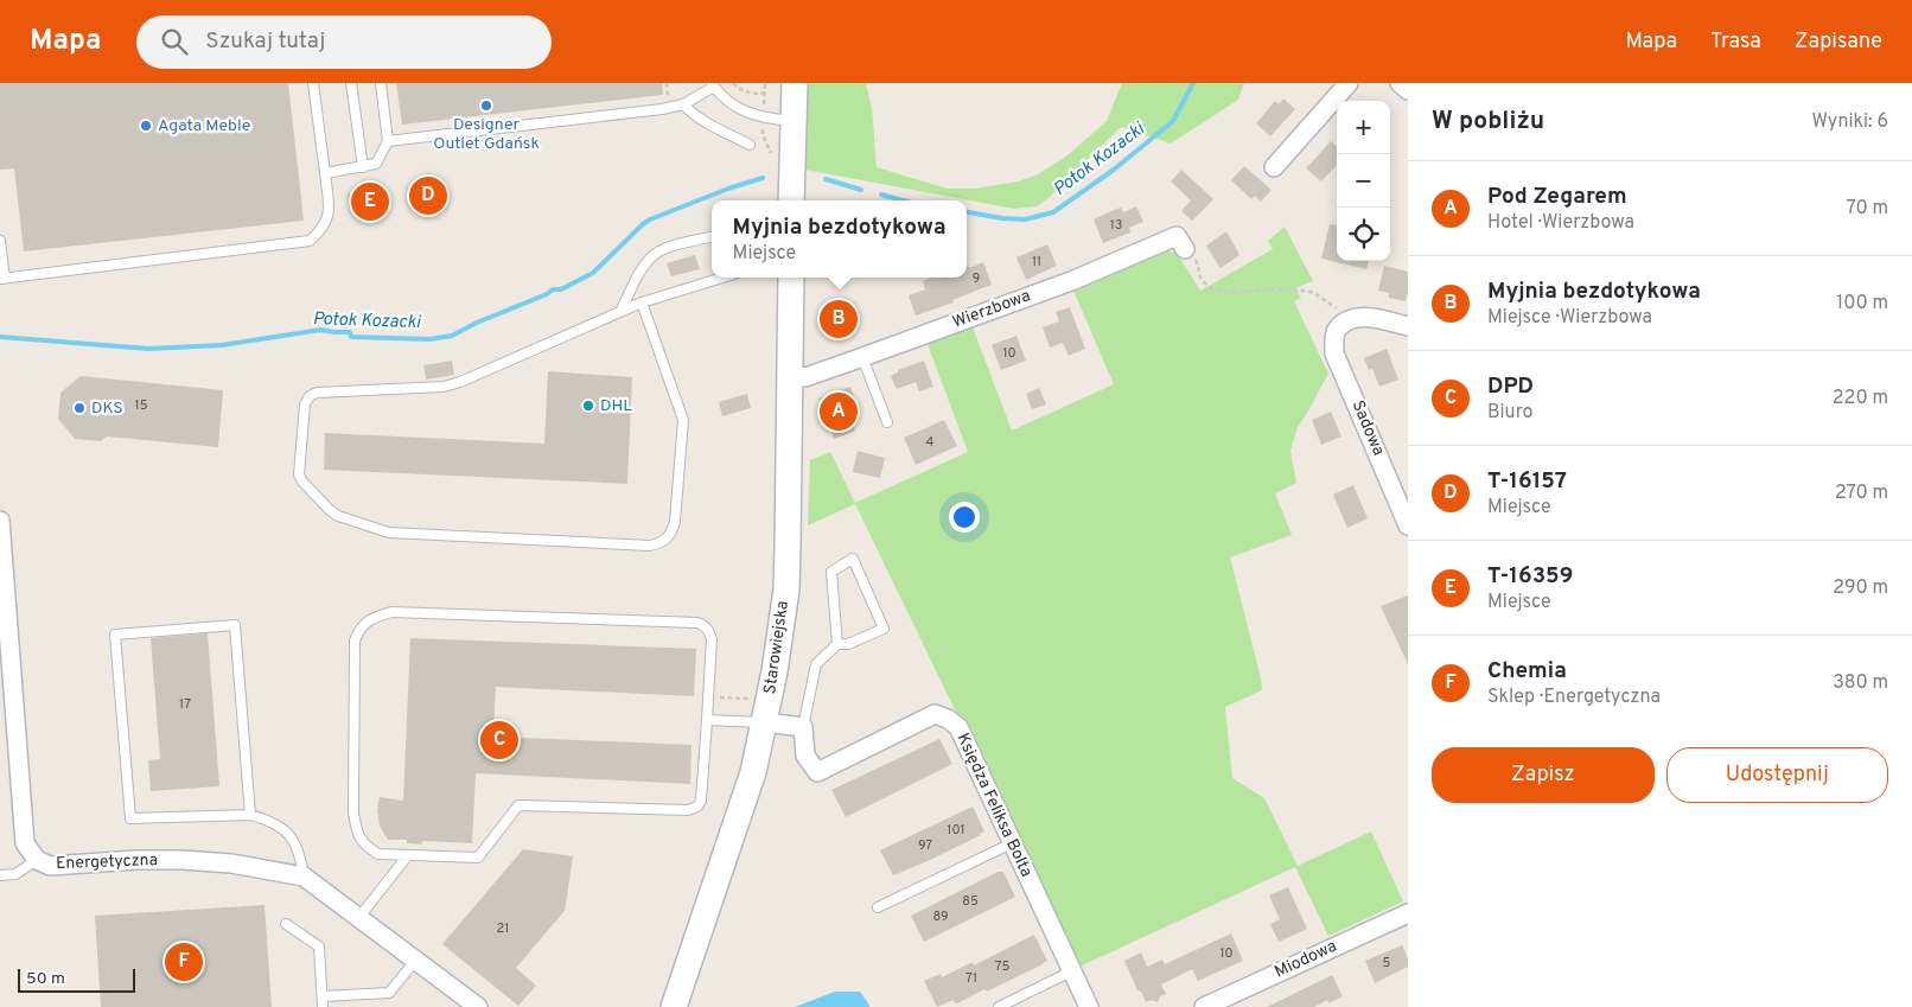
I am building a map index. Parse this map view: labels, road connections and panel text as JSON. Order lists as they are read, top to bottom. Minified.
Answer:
{"streets":{"street":["Wierzbowa","Sadowa","Starowiejska","Księdza Feliksa Bolta","Energetyczna","Miodowa"]},"crossings":[["Wierzbowa","Starowiejska"]],"water":["Potok Kozacki"],"places":["Designer Outlet Gdańsk","Agata Meble","DHL","DKS"],"house_numbers":["13","11","9","10","15","4","17","101","97","85","89","21","10","5","75","71"],"scale_bar":"50 m","page":{"header":"Mapa","search":"Szukaj tutaj","nav":["Mapa","Trasa","Zapisane"],"heading":["W pobliżu","Wyniki: 6"],"map_buttons":["+","−"],"list":[{"mark":"A","name":"Pod Zegarem","note":"Hotel · Wierzbowa","value":"70 m"},{"mark":"B","name":"Myjnia bezdotykowa","note":"Miejsce · Wierzbowa","value":"100 m"},{"mark":"C","name":"DPD","note":"Biuro","value":"220 m"},{"mark":"D","name":"T-16157","note":"Miejsce","value":"270 m"},{"mark":"E","name":"T-16359","note":"Miejsce","value":"290 m"},{"mark":"F","name":"Chemia","note":"Sklep · Energetyczna","value":"380 m"}],"pins":["D","E","B","A","C","F"],"popup":["Myjnia bezdotykowa","Miejsce"],"buttons":["Zapisz","Udostępnij"],"scale":"50 m"}}
